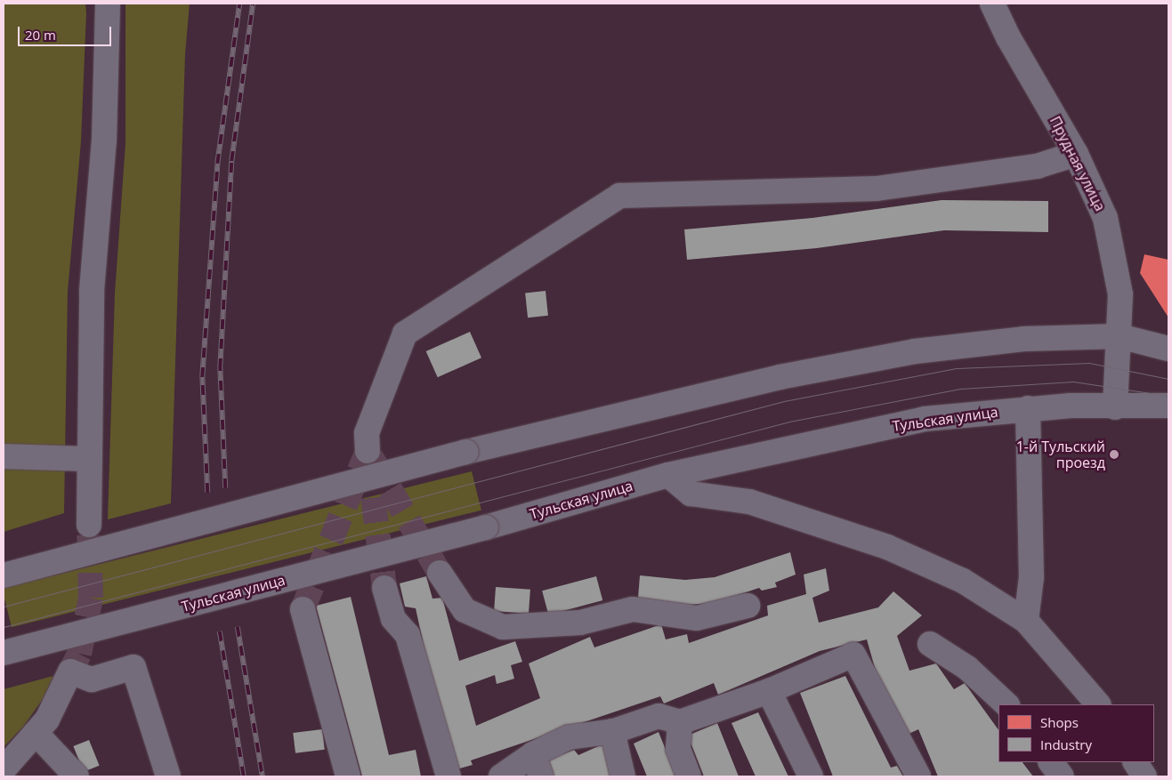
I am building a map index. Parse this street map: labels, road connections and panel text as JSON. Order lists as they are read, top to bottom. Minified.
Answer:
{"streets":{"street":["Прудная улица","Тульская улица"]},"crossings":[["Прудная улица","Тульская улица"]],"places":["1-й Тульский проезд"],"legend":["Shops","Industry"],"scale_bar":"20 m"}
